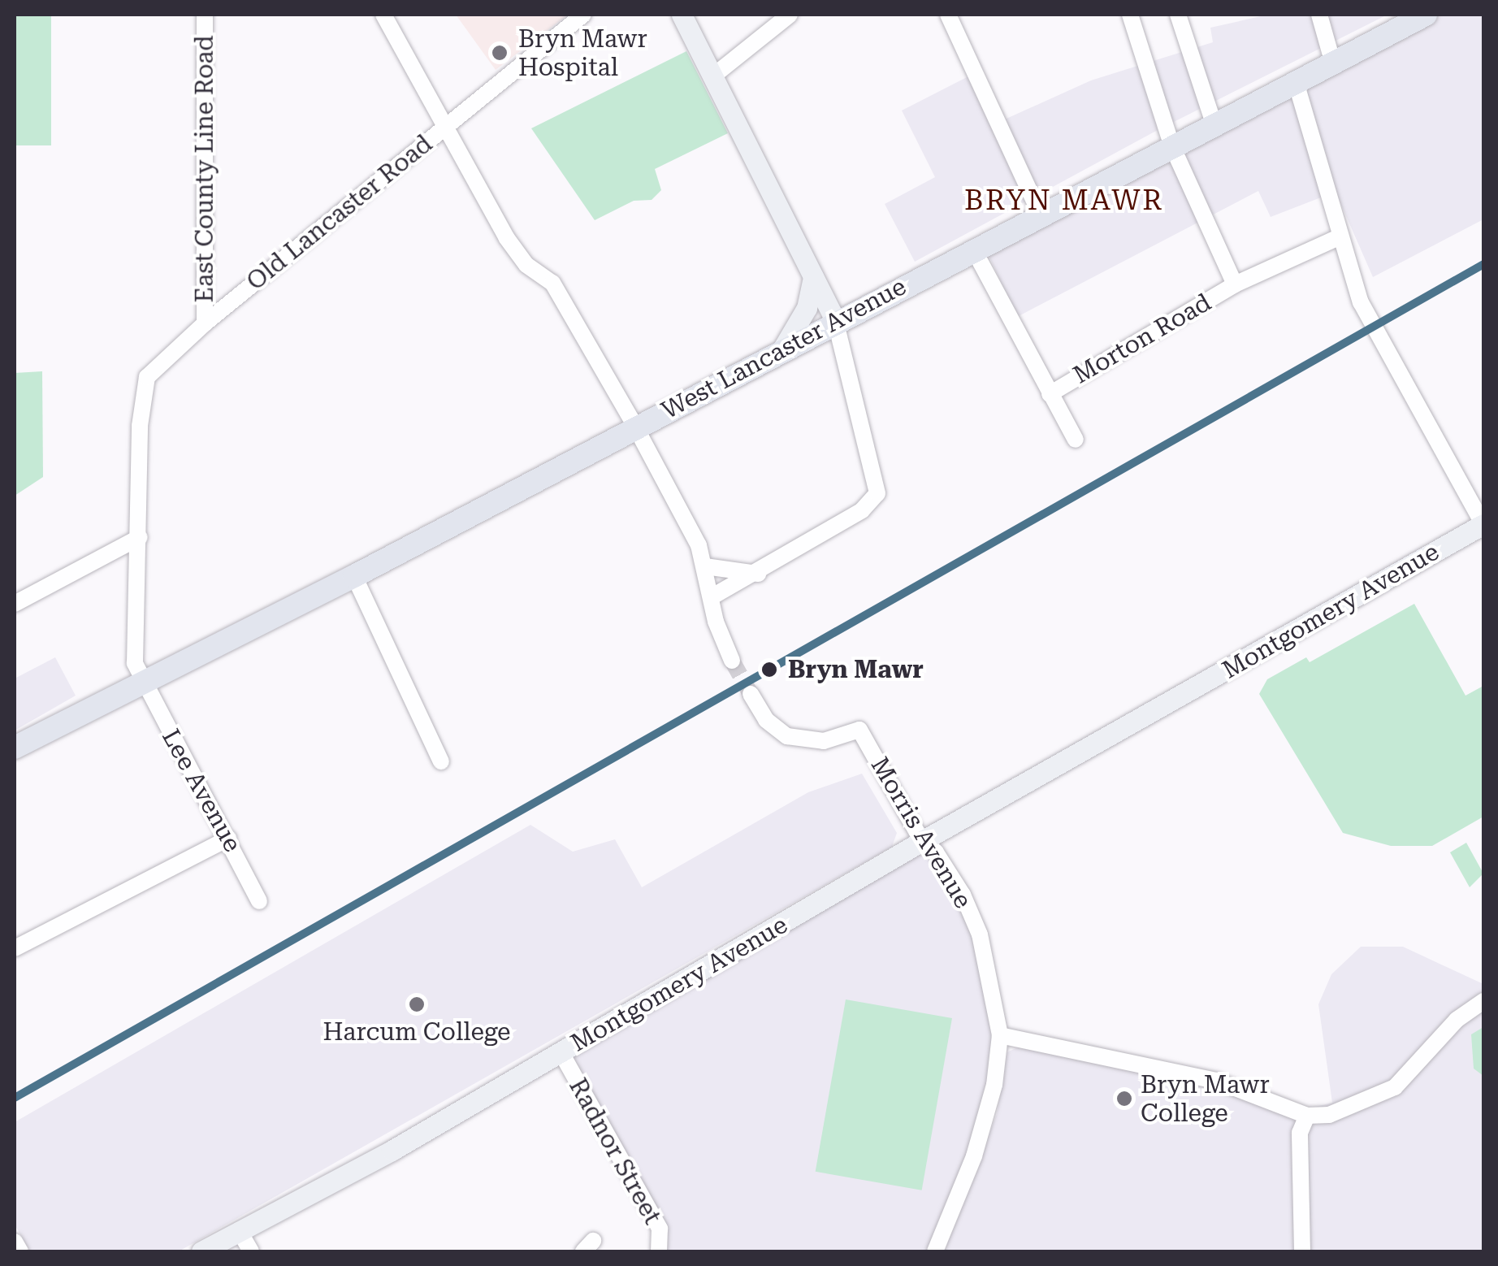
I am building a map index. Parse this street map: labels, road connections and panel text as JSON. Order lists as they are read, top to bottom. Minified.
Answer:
{"streets":{"highway":["West Lancaster Avenue"],"main road":["Montgomery Avenue"],"street":["East County Line Road","Old Lancaster Road","Morton Road","Lee Avenue","Morris Avenue","Radnor Street"]},"crossings":[["East County Line Road","Old Lancaster Road"],["Old Lancaster Road","West Lancaster Avenue"],["Old Lancaster Road","Lee Avenue"],["Morton Road","West Lancaster Avenue"],["West Lancaster Avenue","Lee Avenue"],["Montgomery Avenue","Morris Avenue"],["Montgomery Avenue","Radnor Street"]],"districts":["BRYN MAWR"],"places":["Bryn Mawr Hospital","Bryn Mawr","Harcum College","Bryn Mawr College"]}
